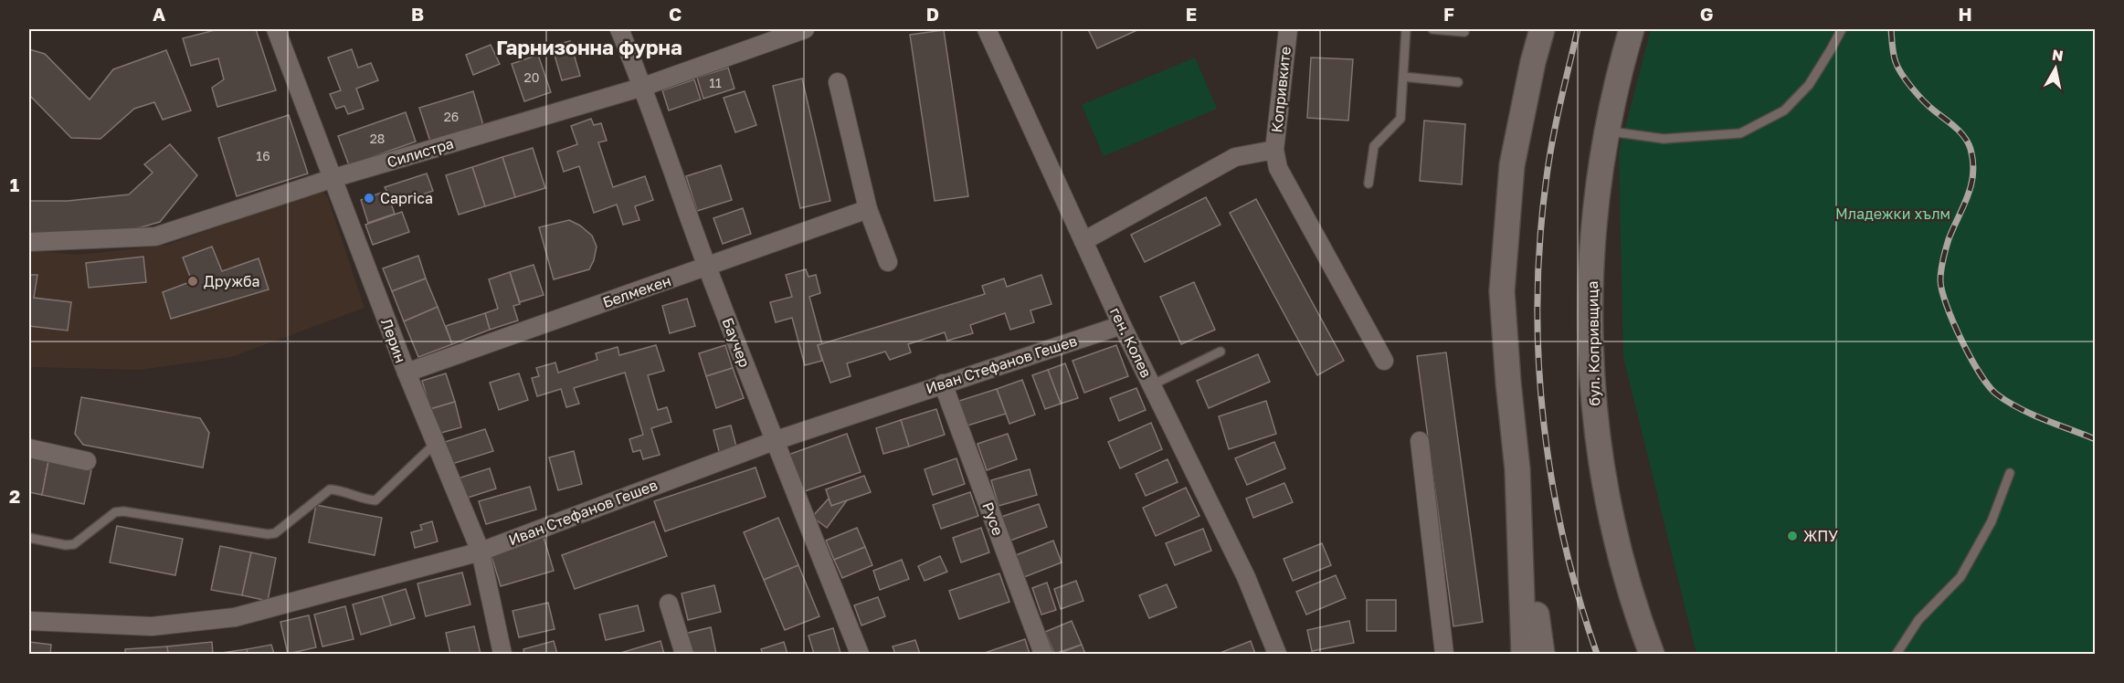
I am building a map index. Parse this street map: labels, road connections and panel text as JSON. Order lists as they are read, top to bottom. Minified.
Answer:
{"streets":{"main road":["бул. Копривщица"],"street":["Копривките","Силистра","Белмекен","Лерин","Баучер","ген. Колев","Иван Стефанов Гешев","Русе"]},"crossings":[["Силистра","Лерин"],["Силистра","Баучер"],["Белмекен","Лерин"],["Белмекен","Баучер"],["Лерин","Иван Стефанов Гешев"],["Баучер","Иван Стефанов Гешев"],["ген. Колев","Иван Стефанов Гешев"],["Иван Стефанов Гешев","Русе"]],"districts":["Гарнизонна фурна"],"parks":["Младежки хълм"],"places":["Caprica","Дружба","ЖПУ"],"house_numbers":["20","11","26","28","16"],"north":"top","grid":{"columns":["A","B","C","D","E","F","G","H"],"rows":["1","2"]}}
